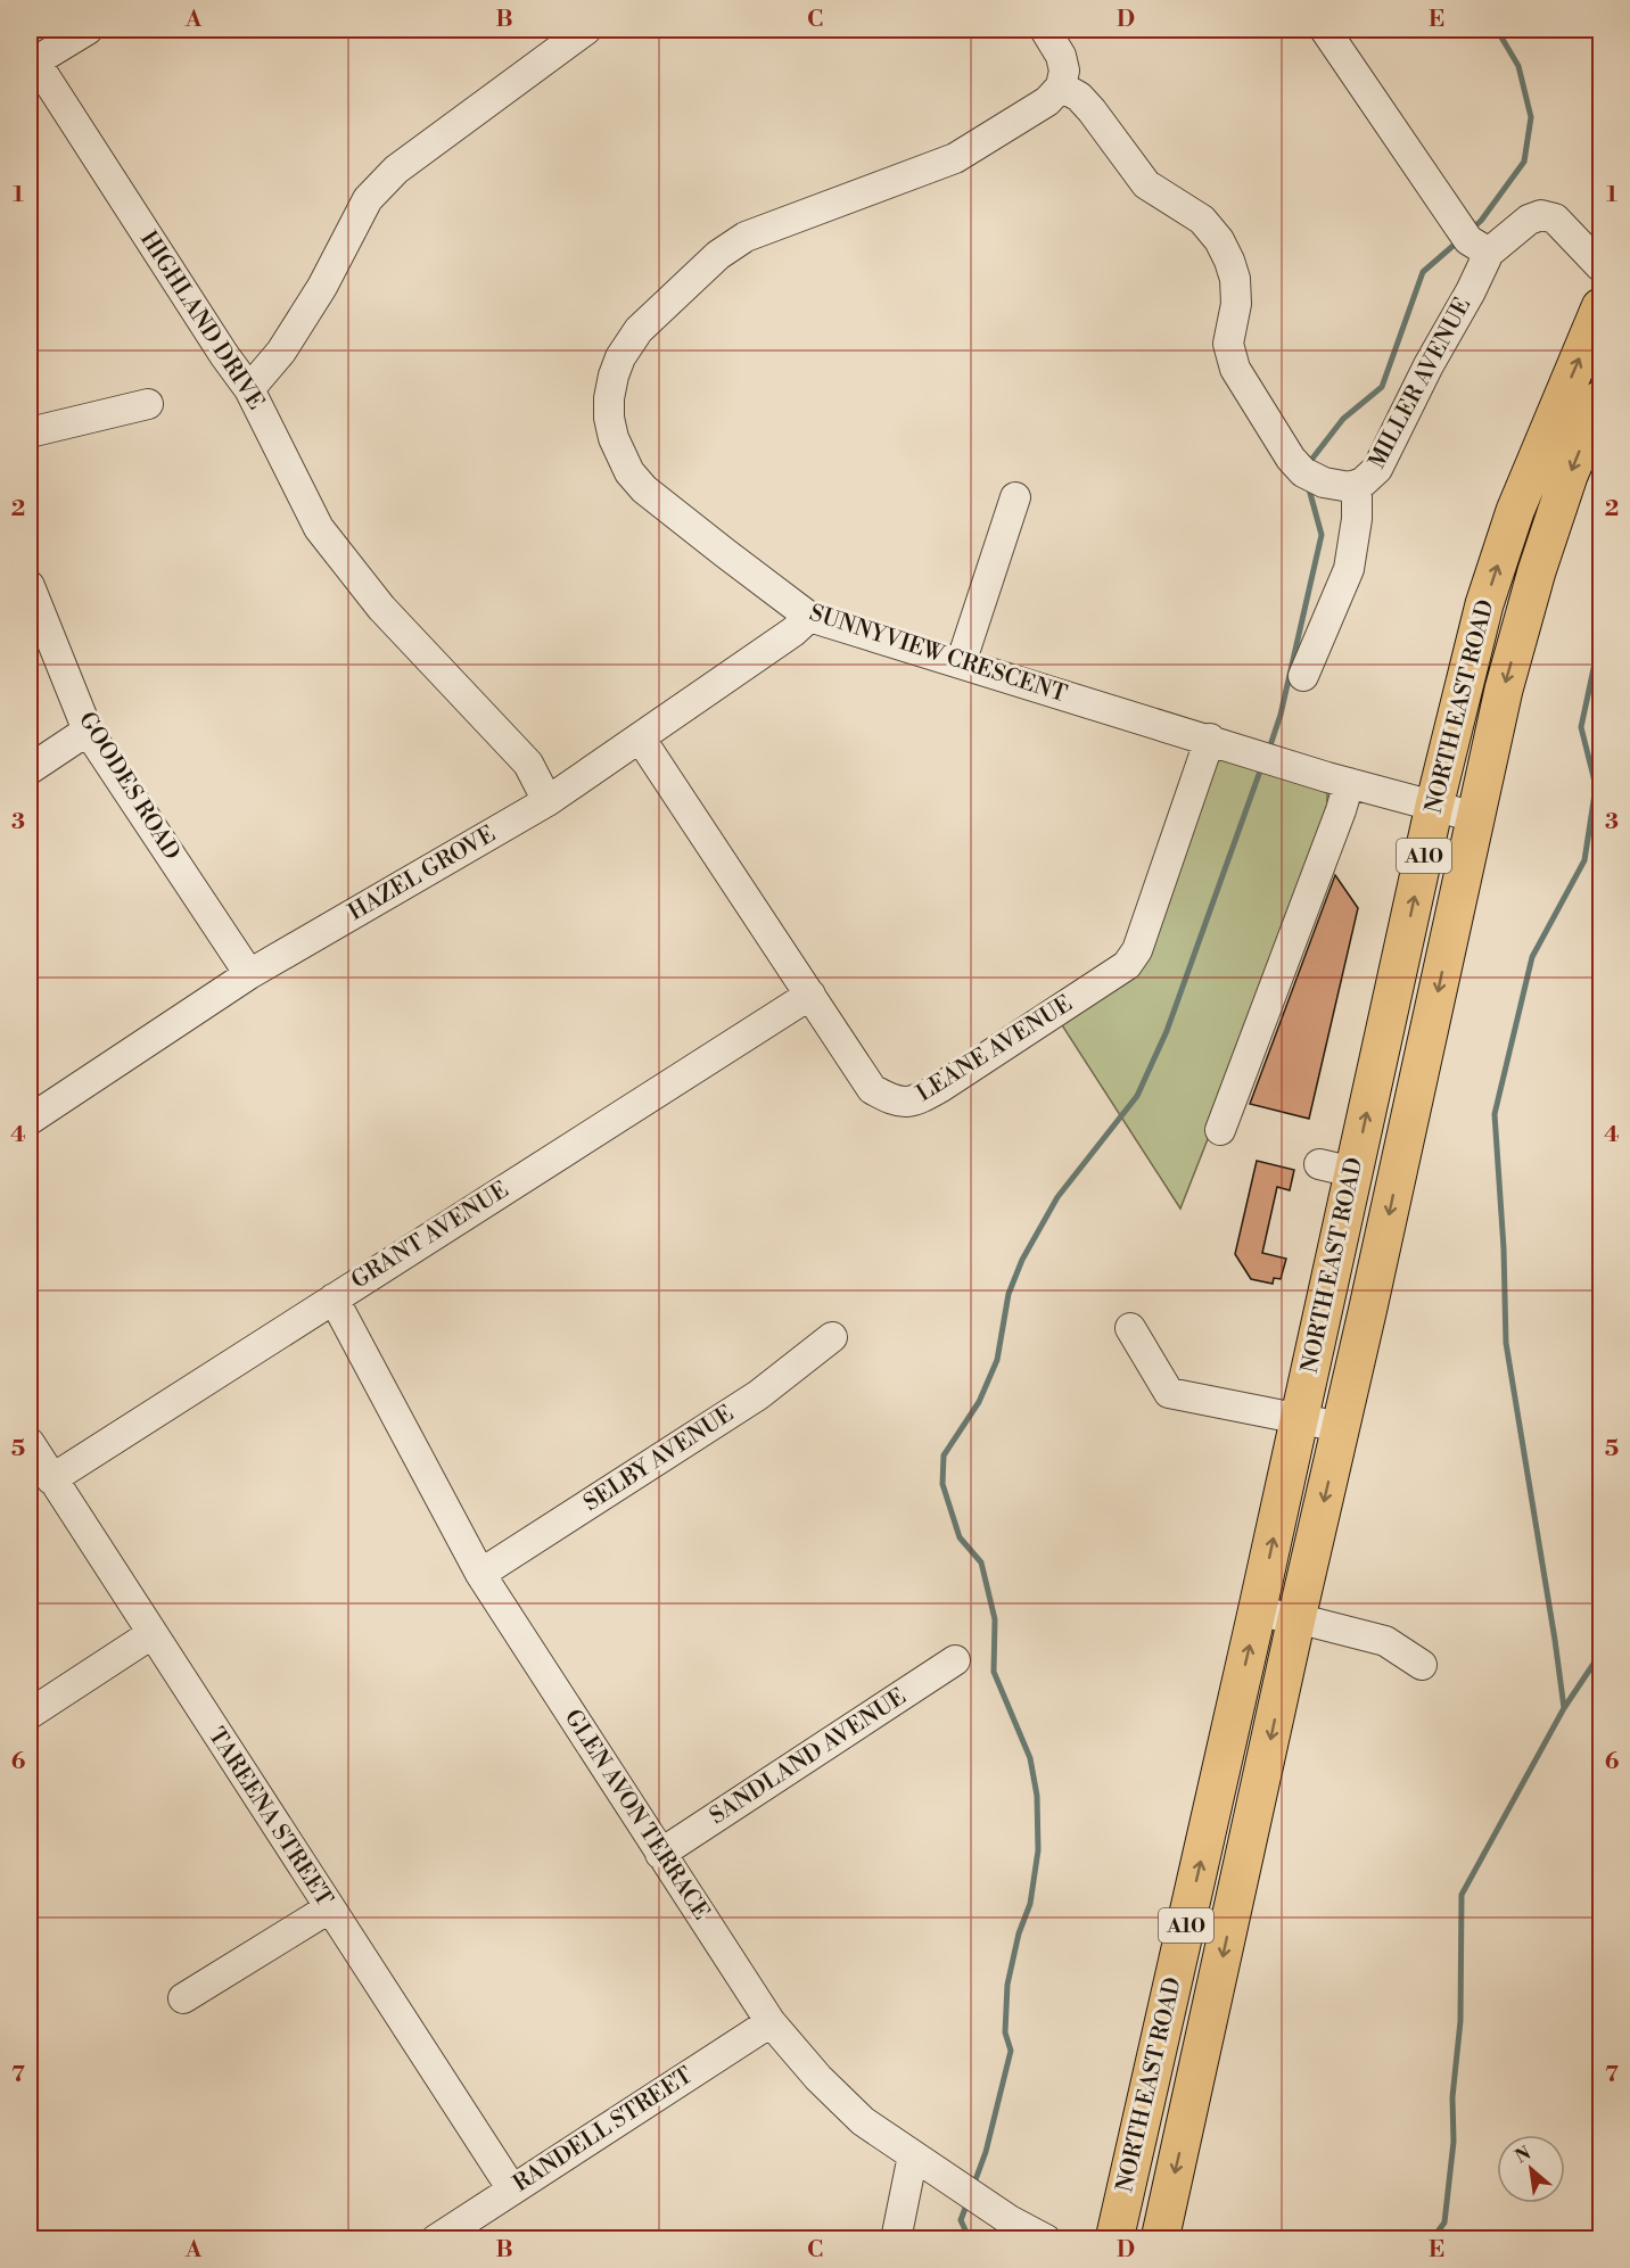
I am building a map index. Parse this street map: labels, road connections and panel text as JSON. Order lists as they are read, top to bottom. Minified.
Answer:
{"streets":{"main road":["NORTH EAST ROAD","A10"],"street":["HIGHLAND DRIVE","MILLER AVENUE","SUNNYVIEW CRESCENT","GOODES ROAD","HAZEL GROVE","LEANE AVENUE","GRANT AVENUE","SELBY AVENUE","SANDLAND AVENUE","GLEN AVON TERRACE","TAREENA STREET","RANDELL STREET"]},"crossings":[["HIGHLAND DRIVE","HAZEL GROVE"],["MILLER AVENUE","SUNNYVIEW CRESCENT"],["SUNNYVIEW CRESCENT","NORTH EAST ROAD"],["SUNNYVIEW CRESCENT","HAZEL GROVE"],["SUNNYVIEW CRESCENT","LEANE AVENUE"],["GOODES ROAD","HAZEL GROVE"],["HAZEL GROVE","LEANE AVENUE"],["LEANE AVENUE","GRANT AVENUE"],["GRANT AVENUE","GLEN AVON TERRACE"],["GRANT AVENUE","TAREENA STREET"],["SELBY AVENUE","GLEN AVON TERRACE"],["SANDLAND AVENUE","GLEN AVON TERRACE"],["GLEN AVON TERRACE","RANDELL STREET"],["TAREENA STREET","RANDELL STREET"]],"north":"top left","grid":{"columns":["A","B","C","D","E"],"rows":["1","2","3","4","5","6","7"]}}
